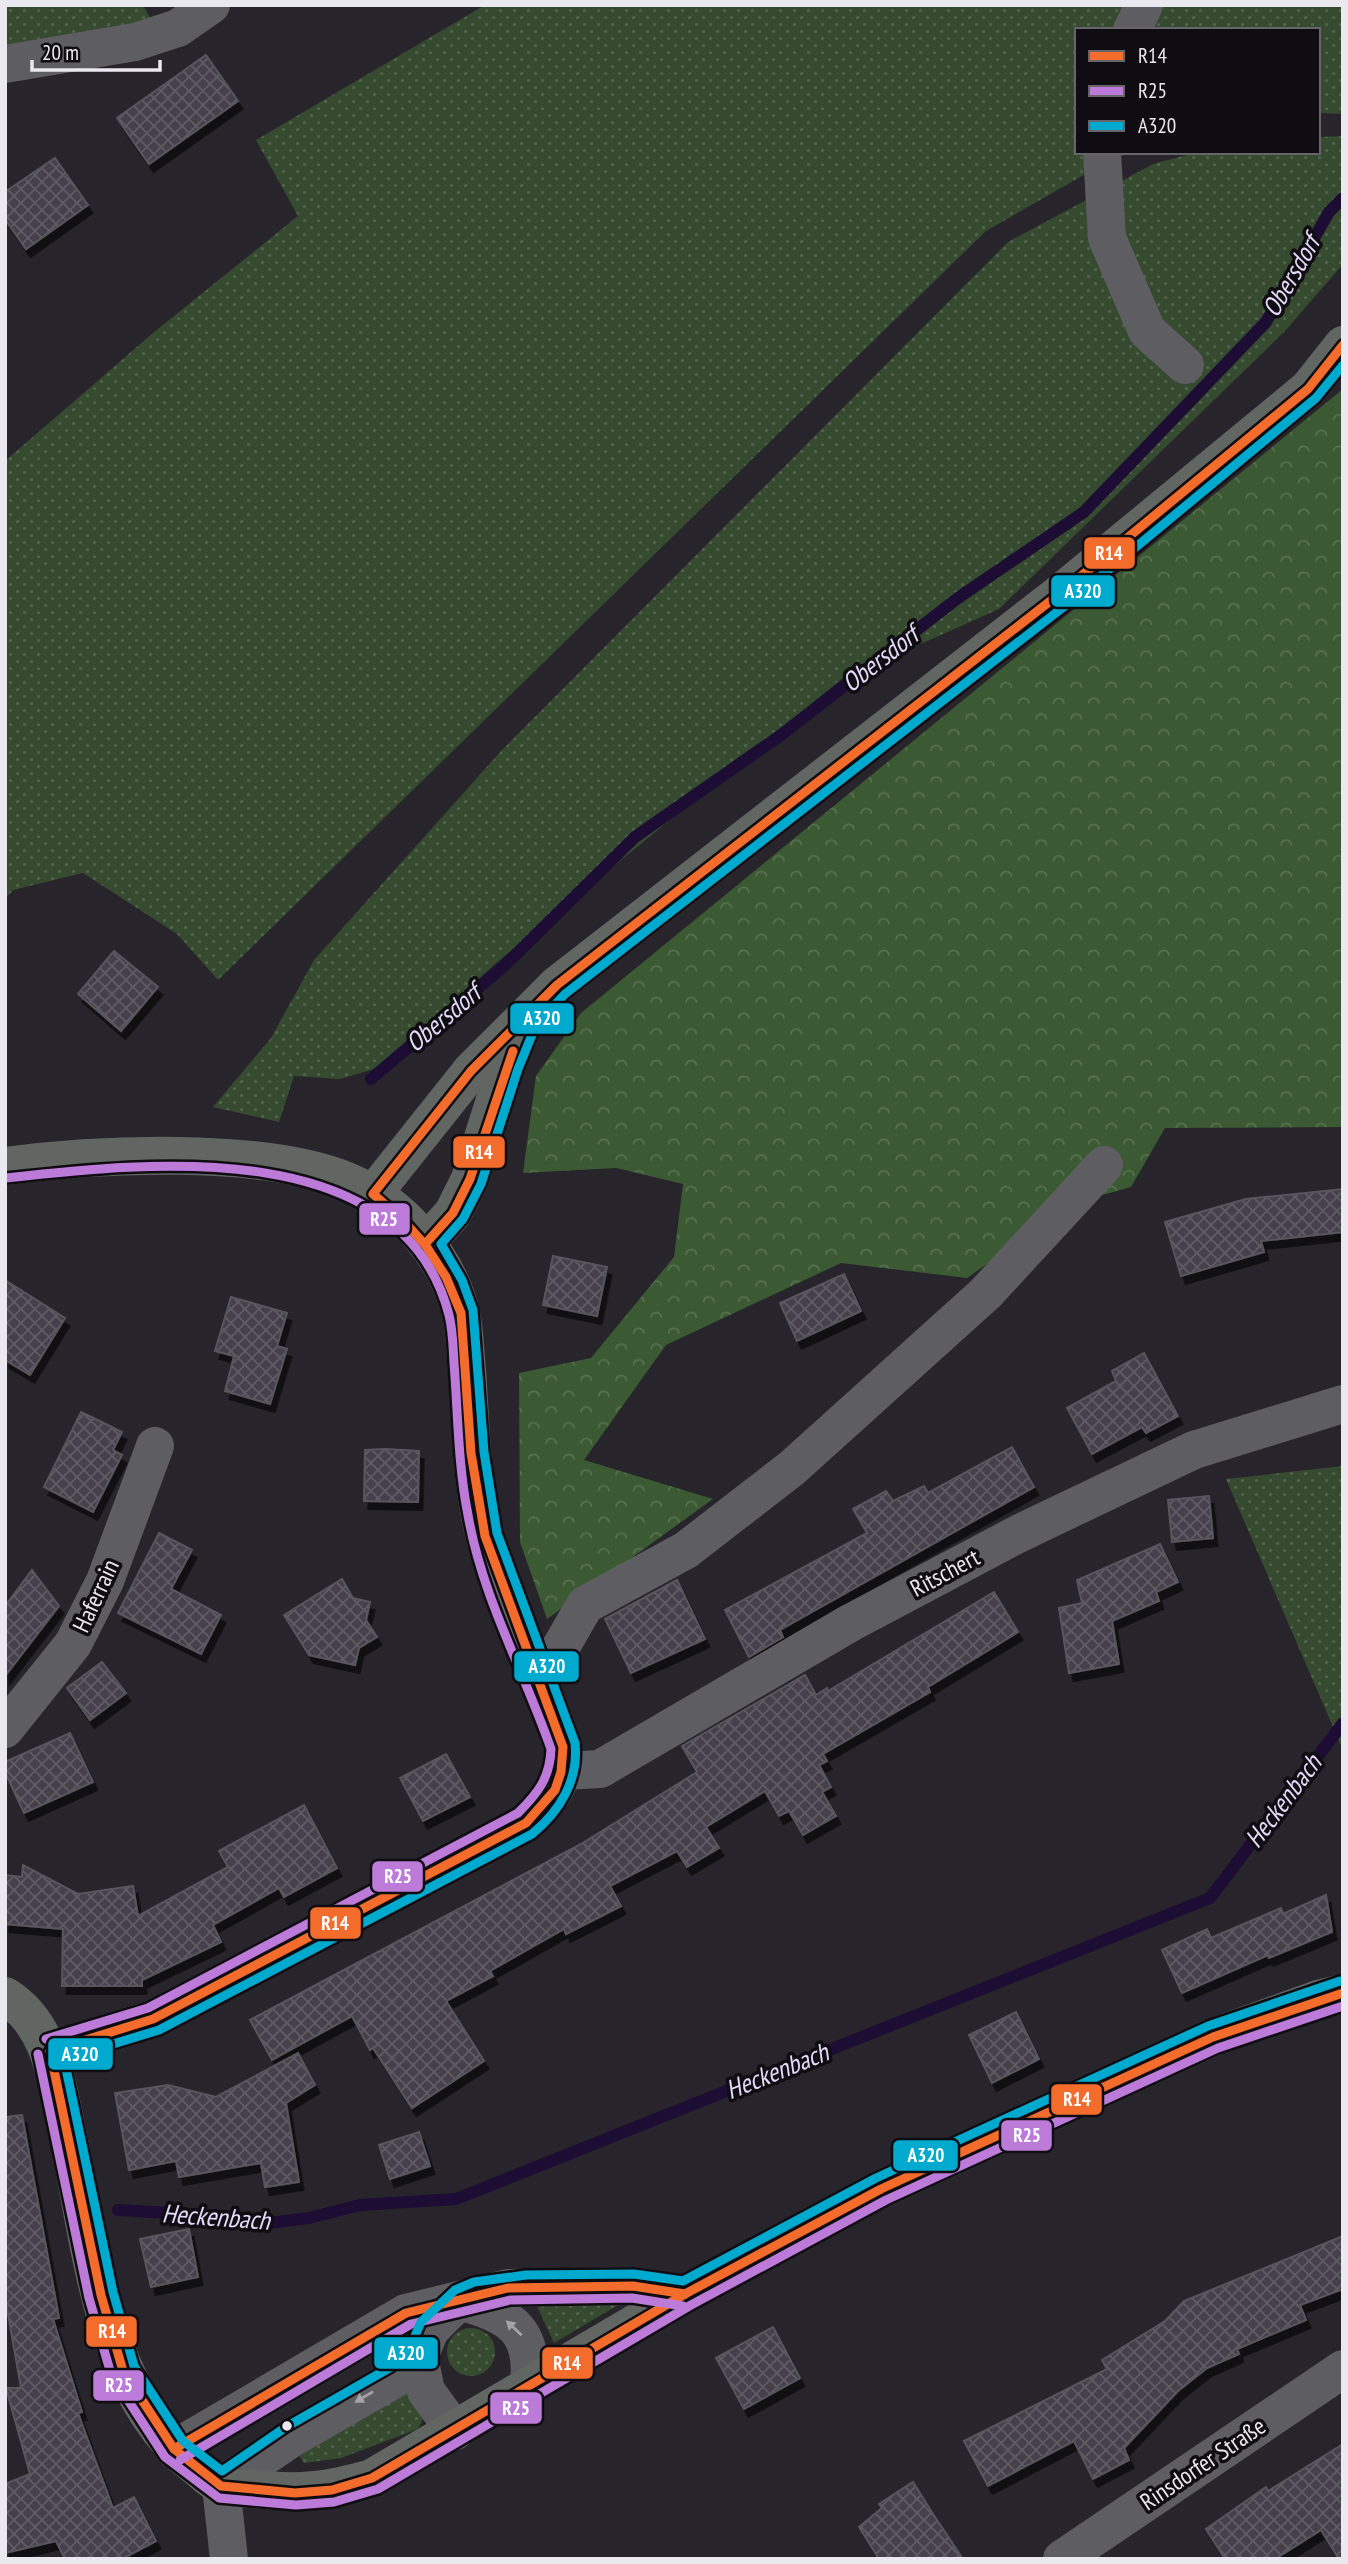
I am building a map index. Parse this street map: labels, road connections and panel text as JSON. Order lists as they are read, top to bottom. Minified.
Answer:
{"streets":{"street":["Ritschert","Haferrain","Rinsdorfer Straße"]},"water":["Obersdorf","Heckenbach"],"lines":["transit line R14","transit line A320","transit line R25"],"legend":["R14","R25","A320"],"scale_bar":"20 m"}
